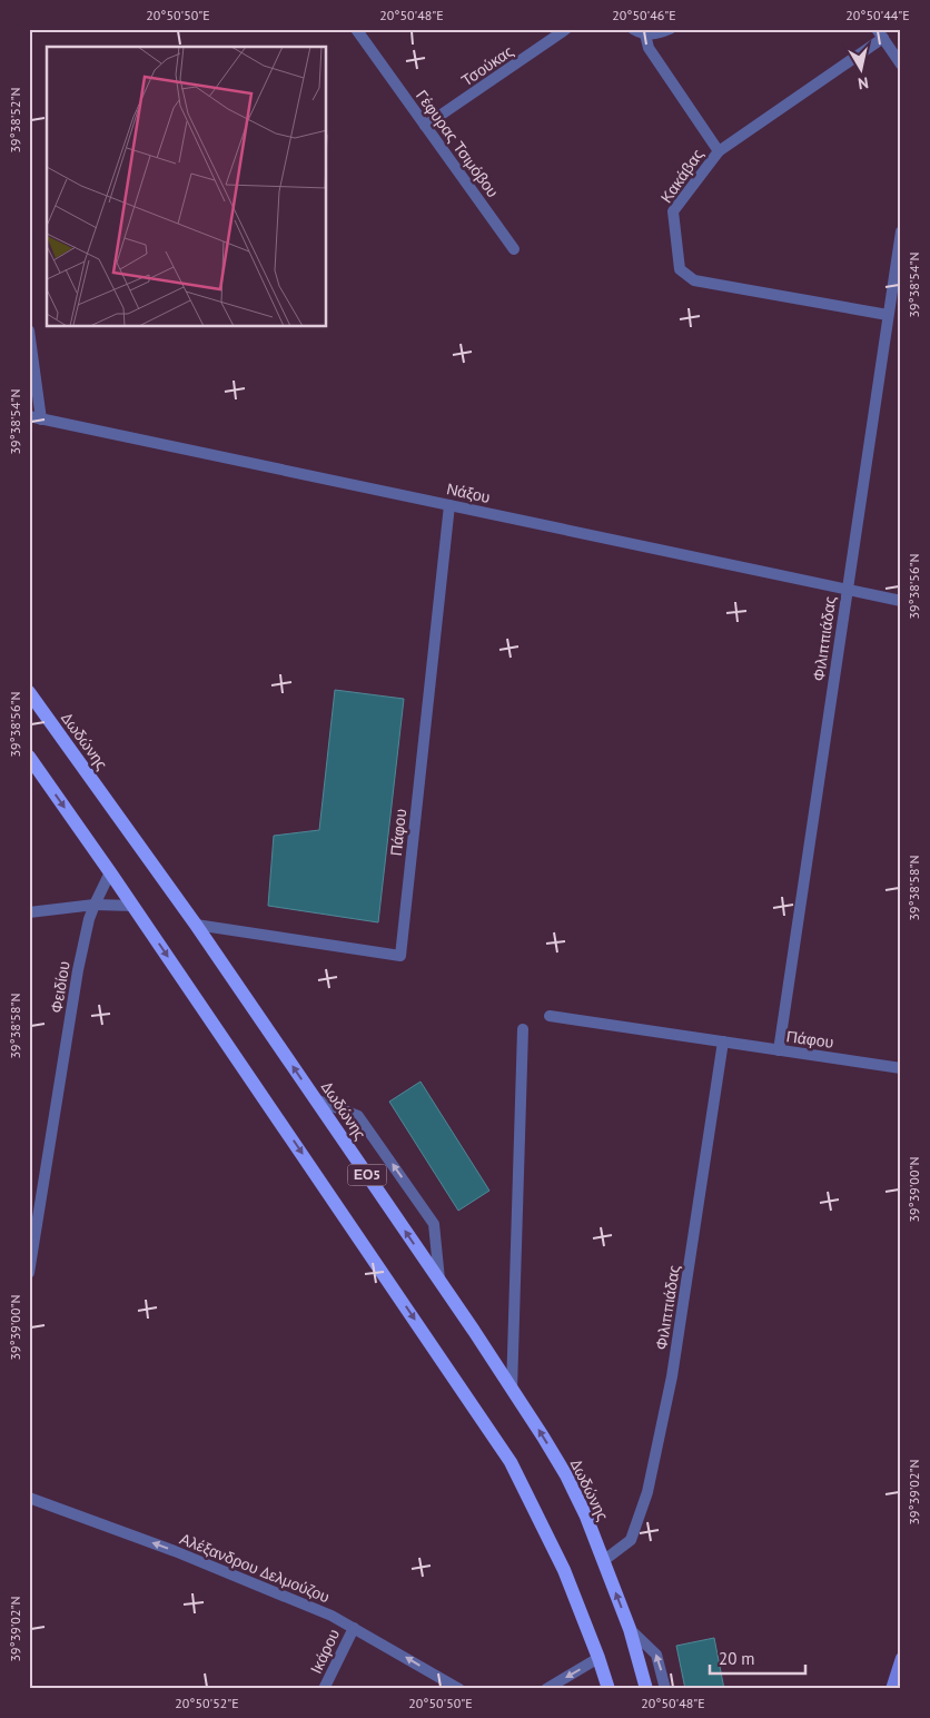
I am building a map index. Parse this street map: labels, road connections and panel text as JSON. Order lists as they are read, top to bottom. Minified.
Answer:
{"streets":{"main road":["Δωδώνης","ΕΟ5"],"street":["Τσούκας","Γέφυρας Τσιμόβου","Κακάβας","Νάξου","Φιλιππιάδας","Πάφου","Φειδίου","Αλέξανδρου Δελμούζου","Ικάρου"]},"crossings":[["Τσούκας","Γέφυρας Τσιμόβου"],["Κακάβας","Φιλιππιάδας"],["Νάξου","Φιλιππιάδας"],["Νάξου","Πάφου"],["Φιλιππιάδας","Δωδώνης"],["Φιλιππιάδας","Πάφου"],["Δωδώνης","Πάφου"],["Φειδίου","ΕΟ5"],["Αλέξανδρου Δελμούζου","Ικάρου"]],"one_way":["Αλέξανδρου Δελμούζου"],"scale_bar":"20 m","north":"bottom","coordinates":["20°50'50\"E","20°50'48\"E","20°50'46\"E","20°50'44\"E","39°38'52\"N","39°38'54\"N","39°38'56\"N","39°38'58\"N","39°39'00\"N","39°39'02\"N","20°50'52\"E"]}
